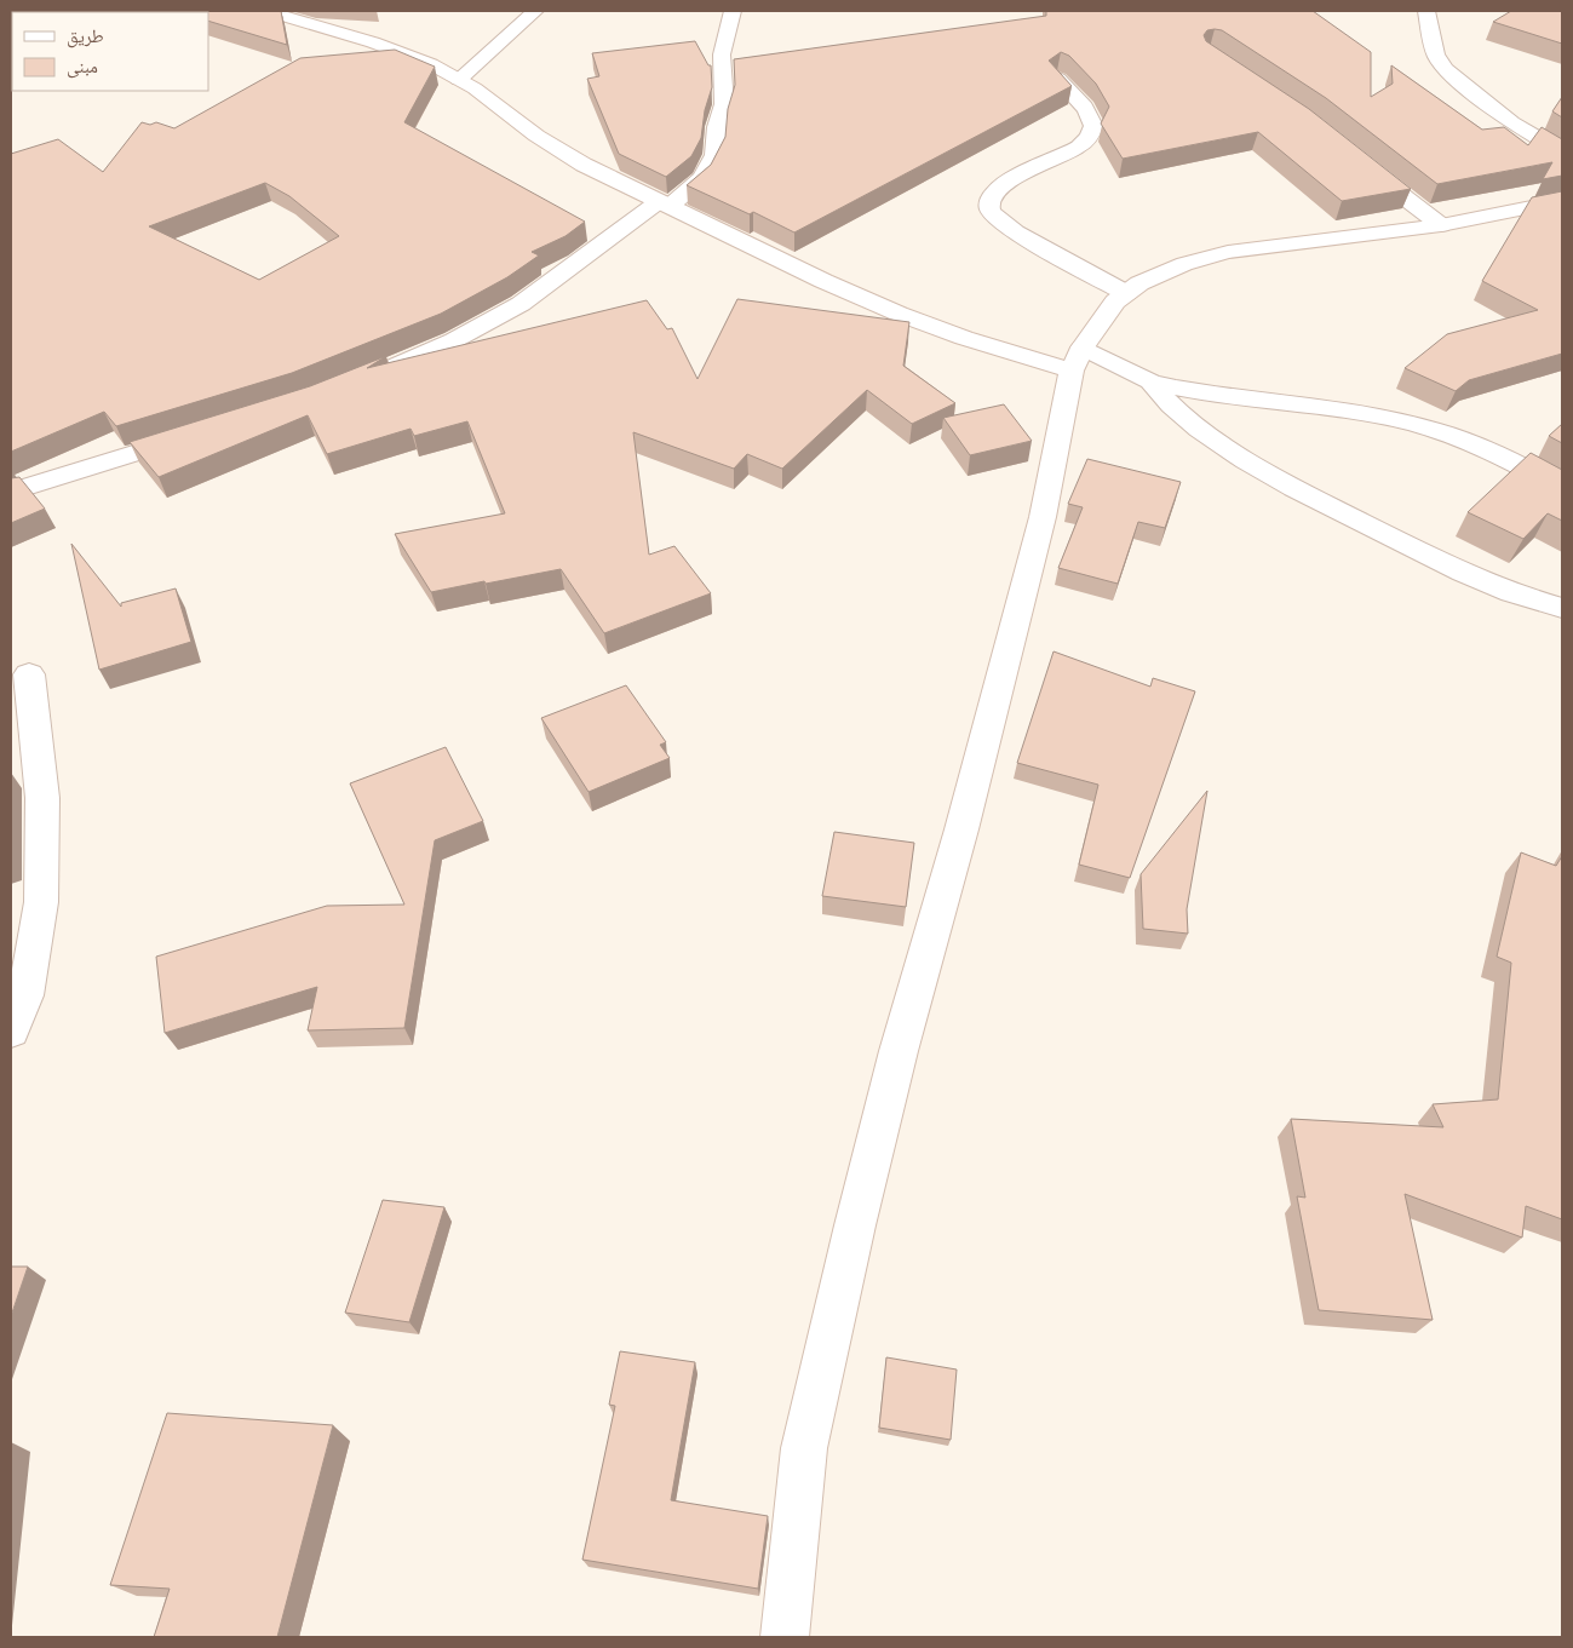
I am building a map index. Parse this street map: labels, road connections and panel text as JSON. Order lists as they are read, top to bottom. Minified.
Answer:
{"legend":["طريق","مبنى"]}
